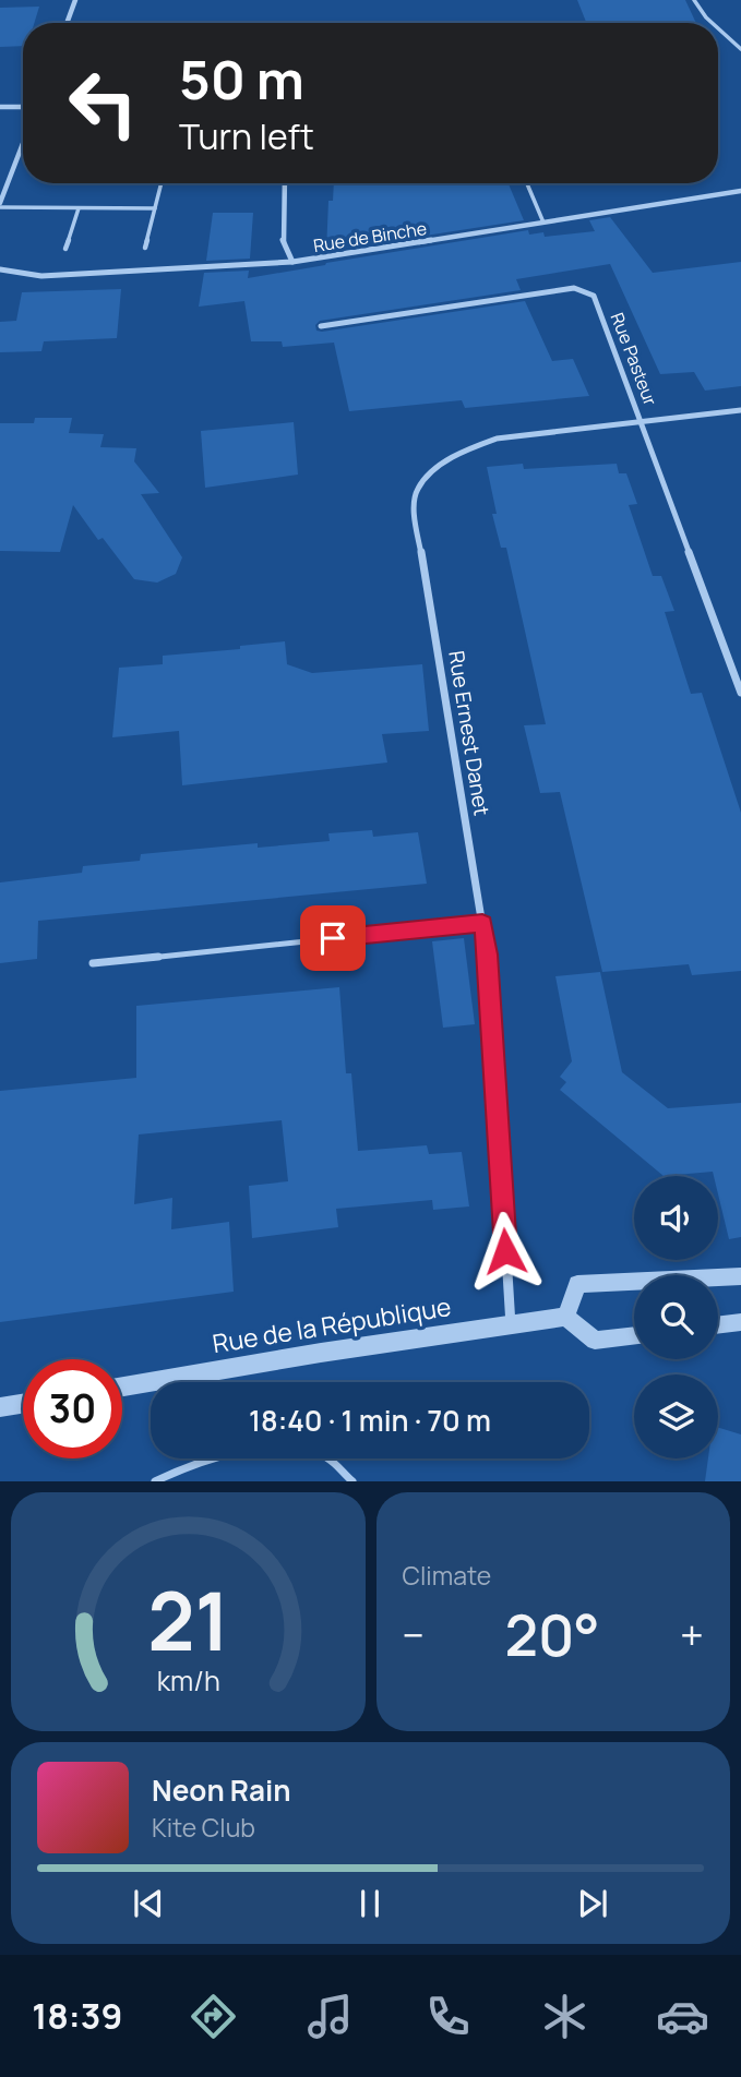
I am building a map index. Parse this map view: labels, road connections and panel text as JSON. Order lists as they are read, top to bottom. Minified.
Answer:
{"streets":{"street":["Rue de Binche","Rue Pasteur","Rue Ernest Danet","Rue de la République"]},"crossings":[["Rue Pasteur","Rue Ernest Danet"],["Rue Ernest Danet","Rue de la République"]],"page":{"turn":["50 m","Turn left"],"limit":"30","trip":"18:40 · 1 min · 70 m","tile":"Climate","heat":["−","20°","+"],"song":["Neon Rain","Kite Club"],"tabs":"18:39","gauge":["21","km/h"]}}
